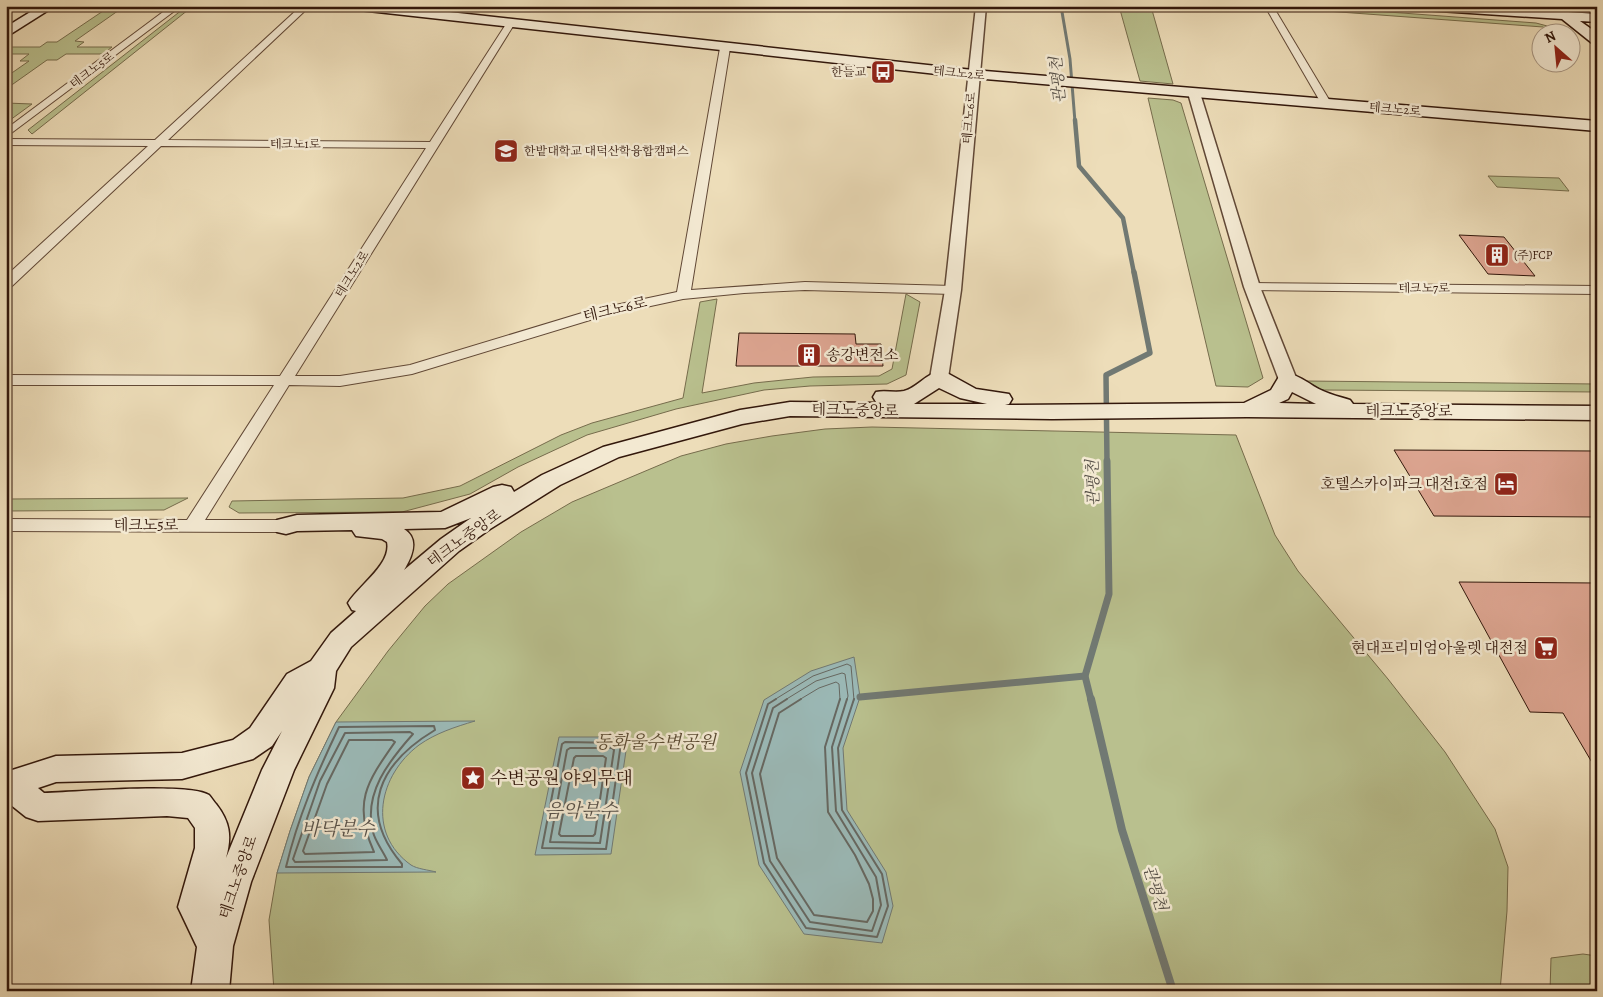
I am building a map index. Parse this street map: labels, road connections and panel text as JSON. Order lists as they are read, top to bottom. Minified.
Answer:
{"streets":{"main road":["테크노2로","테크노중앙로"],"street":["테크노5로","테크노6로","테크노1로","테크노7로"]},"crossings":[["테크노5로","테크노2로"],["테크노2로","테크노6로"],["테크노2로","테크노1로"]],"water":["관평천","음악분수","바닥분수"],"parks":["동화울수변공원"],"places":{"bus stop":["한들교"],"school or university":["한밭대학교 대덕산학융합캠퍼스"],"building":["(주)FCP","송강변전소"],"hotel":["호텔스카이파크 대전1호점"],"supermarket":["현대프리미엄아울렛 대전점"],"place":["수변공원 야외무대"]},"north":"top left"}
